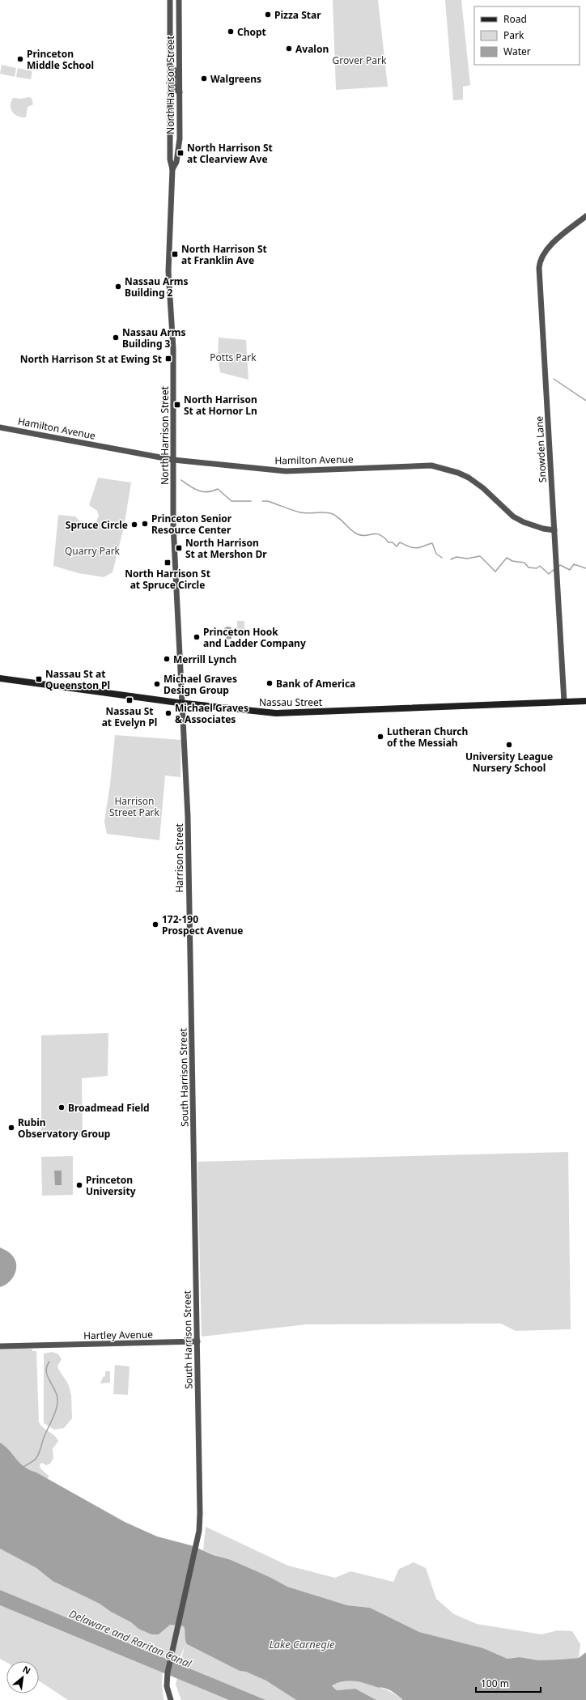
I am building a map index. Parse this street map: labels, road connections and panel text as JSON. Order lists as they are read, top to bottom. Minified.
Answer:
{"streets":{"main road":["Nassau Street"],"street":["North Harrison Street","Hamilton Avenue","Snowden Lane","Harrison Street","South Harrison Street","Hartley Avenue"]},"crossings":[["North Harrison Street","Hamilton Avenue"],["North Harrison Street","Nassau Street"],["North Harrison Street","Harrison Street"],["Hamilton Avenue","Snowden Lane"],["Snowden Lane","Nassau Street"],["Nassau Street","Harrison Street"],["Harrison Street","South Harrison Street"],["South Harrison Street","Hartley Avenue"]],"water":["Delaware and Raritan Canal","Lake Carnegie"],"parks":["Grover Park","Potts Park","Quarry Park","Harrison Street Park"],"places":{"other":["Pizza Star","Chopt","Avalon","Princeton Middle School","Walgreens","Nassau Arms Building 2","Nassau Arms Building 3","Princeton Senior Resource Center","Spruce Circle","Princeton Hook and Ladder Company","Merrill Lynch","Bank of America","Michael Graves Design Group","Michael Graves & Associates","Lutheran Church of the Messiah","University League Nursery School","172-190 Prospect Avenue","Broadmead Field","Rubin Observatory Group","Princeton University"],"transit":["North Harrison St at Clearview Ave","North Harrison St at Franklin Ave","North Harrison St at Ewing St","North Harrison St at Hornor Ln","North Harrison St at Mershon Dr","North Harrison St at Spruce Circle","Nassau St at Queenston Pl","Nassau St at Evelyn Pl"]},"legend":["Road","Park","Water"],"scale_bar":"100 m","north":"top right"}
